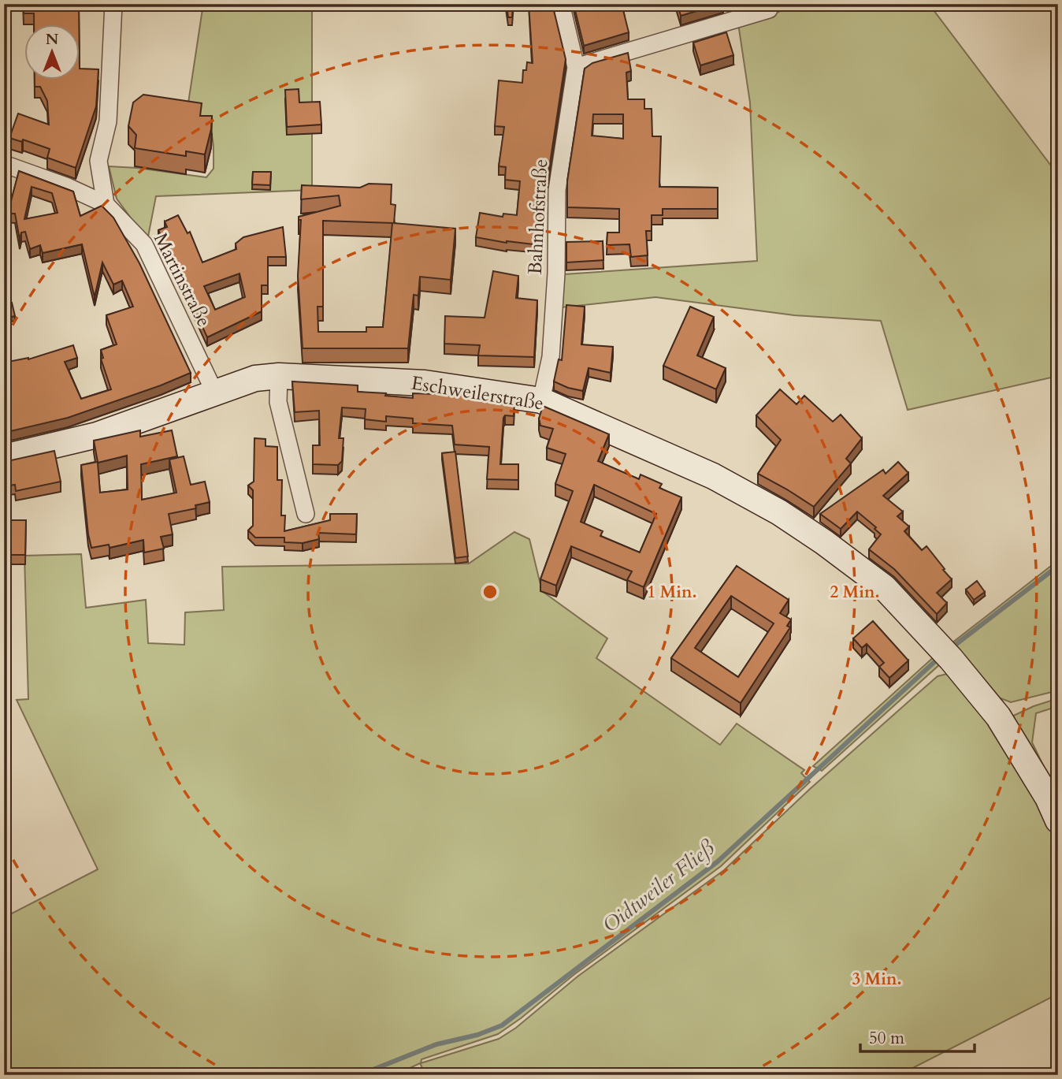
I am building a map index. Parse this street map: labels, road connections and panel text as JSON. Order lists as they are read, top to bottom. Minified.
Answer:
{"streets":{"street":["Bahnhofstraße","Martinstraße","Eschweilerstraße"]},"crossings":[["Bahnhofstraße","Eschweilerstraße"],["Martinstraße","Eschweilerstraße"]],"water":["Oidtweiler Fließ"],"scale_bar":"50 m","north":"top","rings":["1 Min.","2 Min.","3 Min."]}
